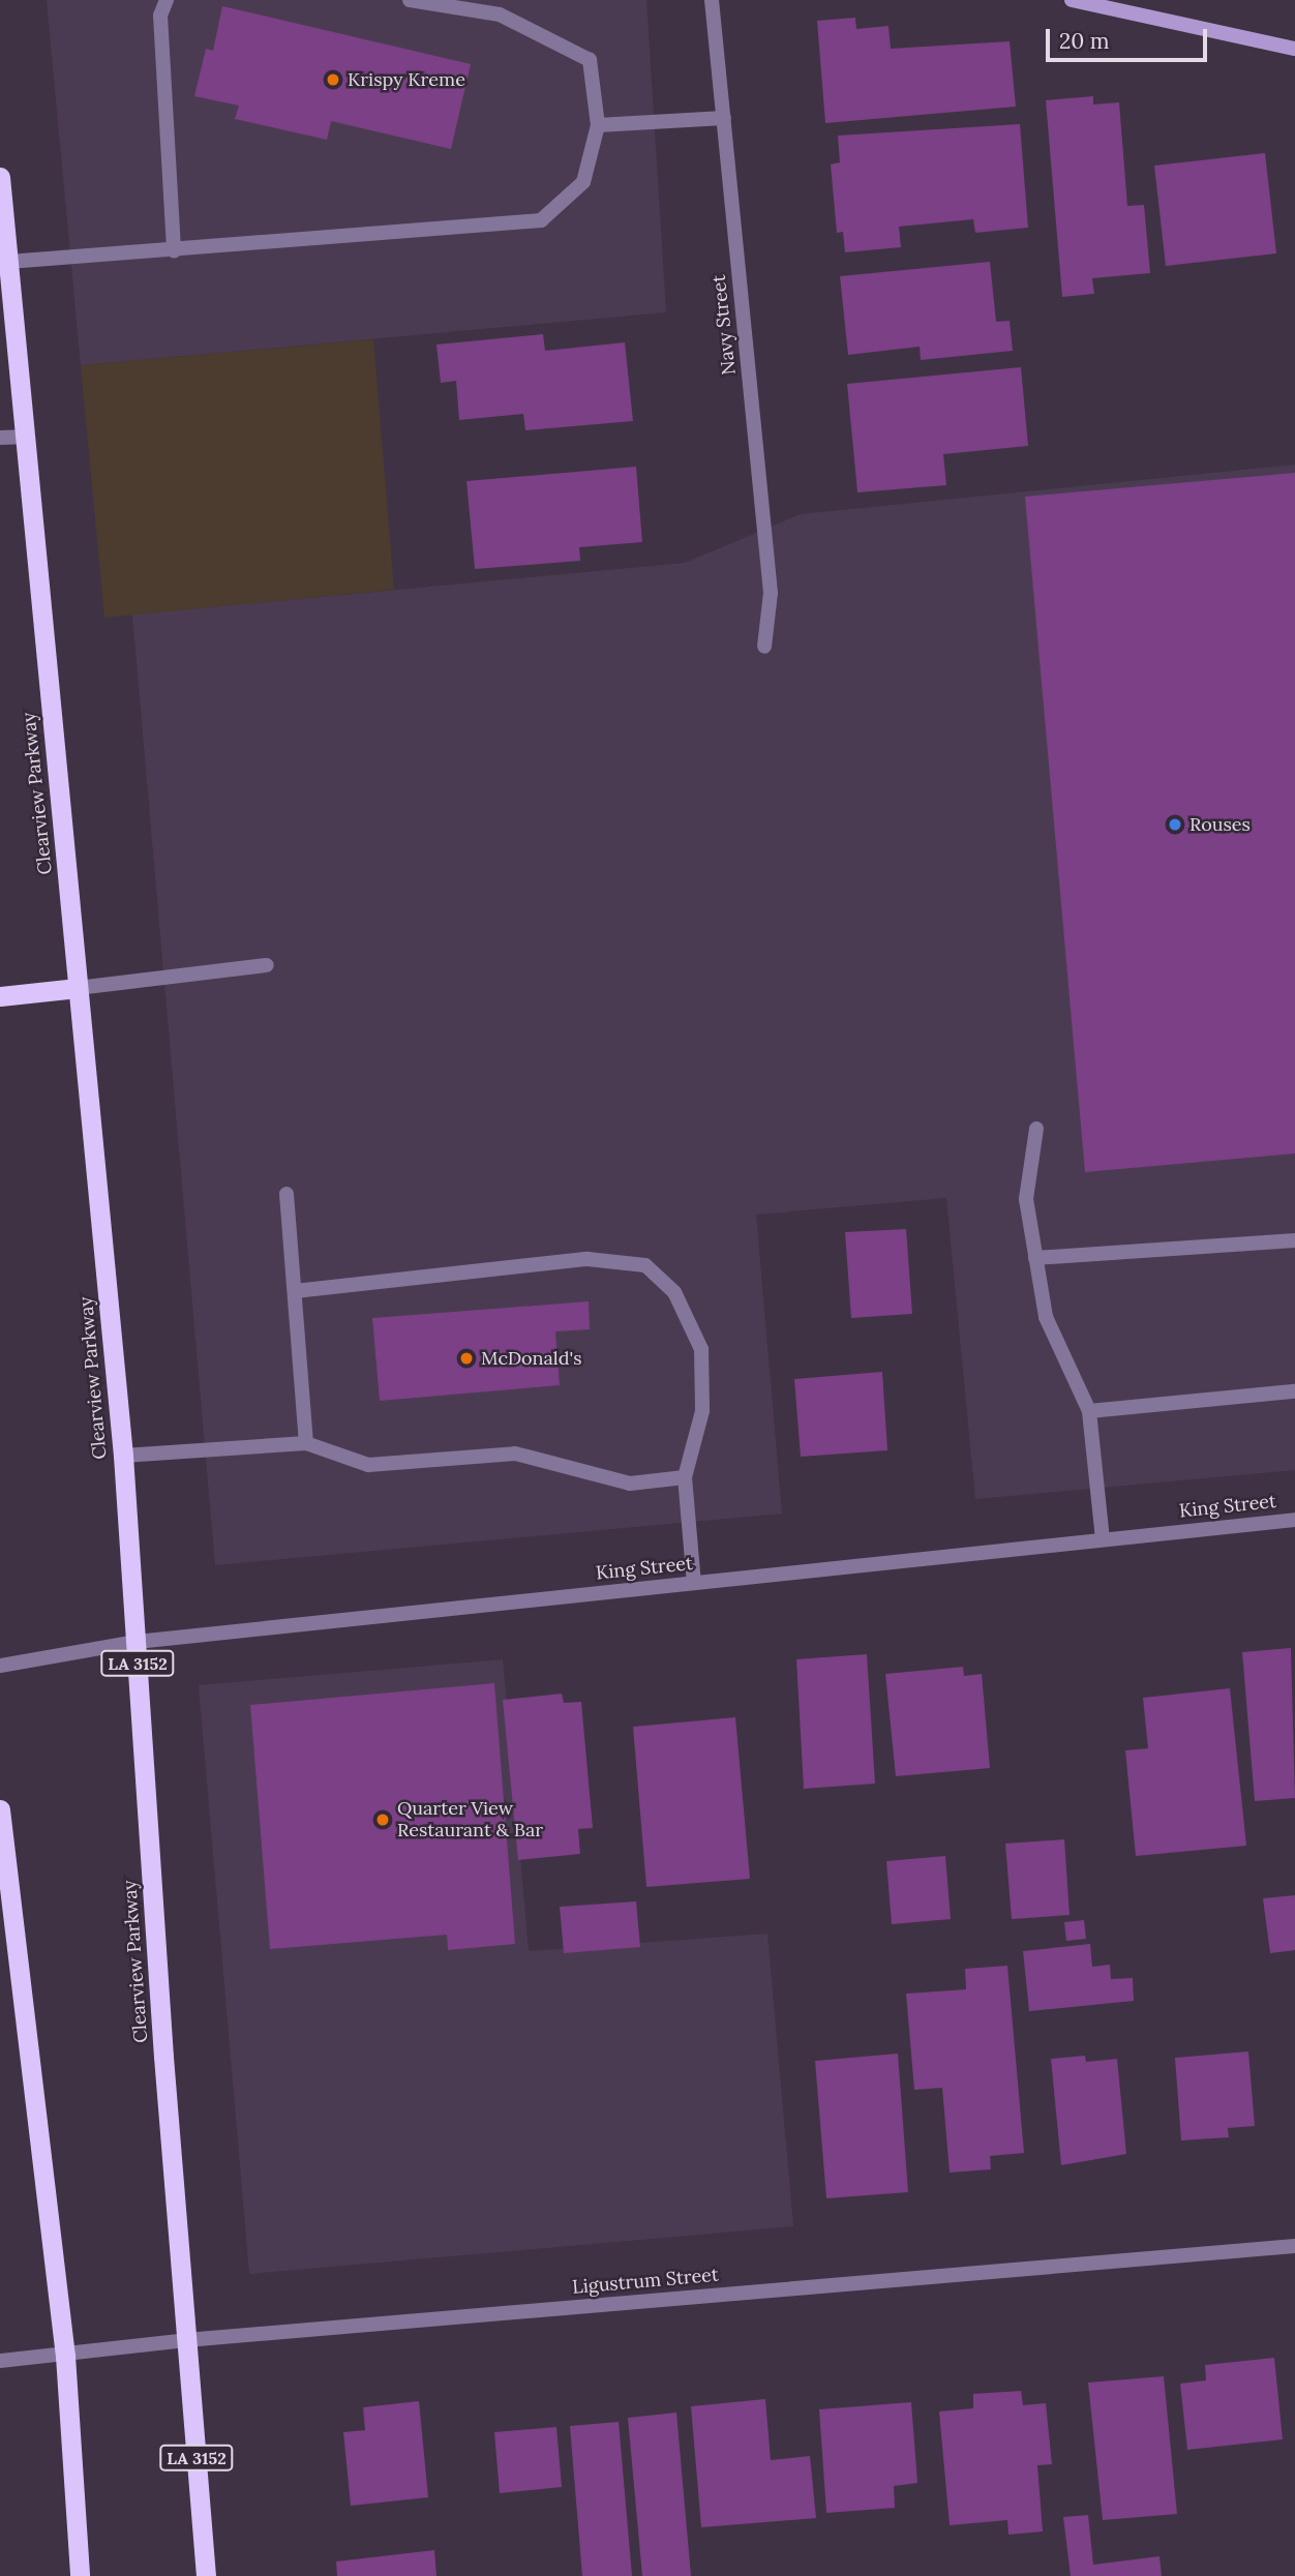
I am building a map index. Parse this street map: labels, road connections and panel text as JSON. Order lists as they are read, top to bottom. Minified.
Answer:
{"streets":{"highway":["Clearview Parkway","LA 3152"],"street":["Navy Street","King Street","Ligustrum Street"]},"crossings":[["Clearview Parkway","King Street"],["Clearview Parkway","Ligustrum Street"]],"places":["Krispy Kreme","Rouses","McDonald's","Quarter View Restaurant & Bar"],"scale_bar":"20 m"}
